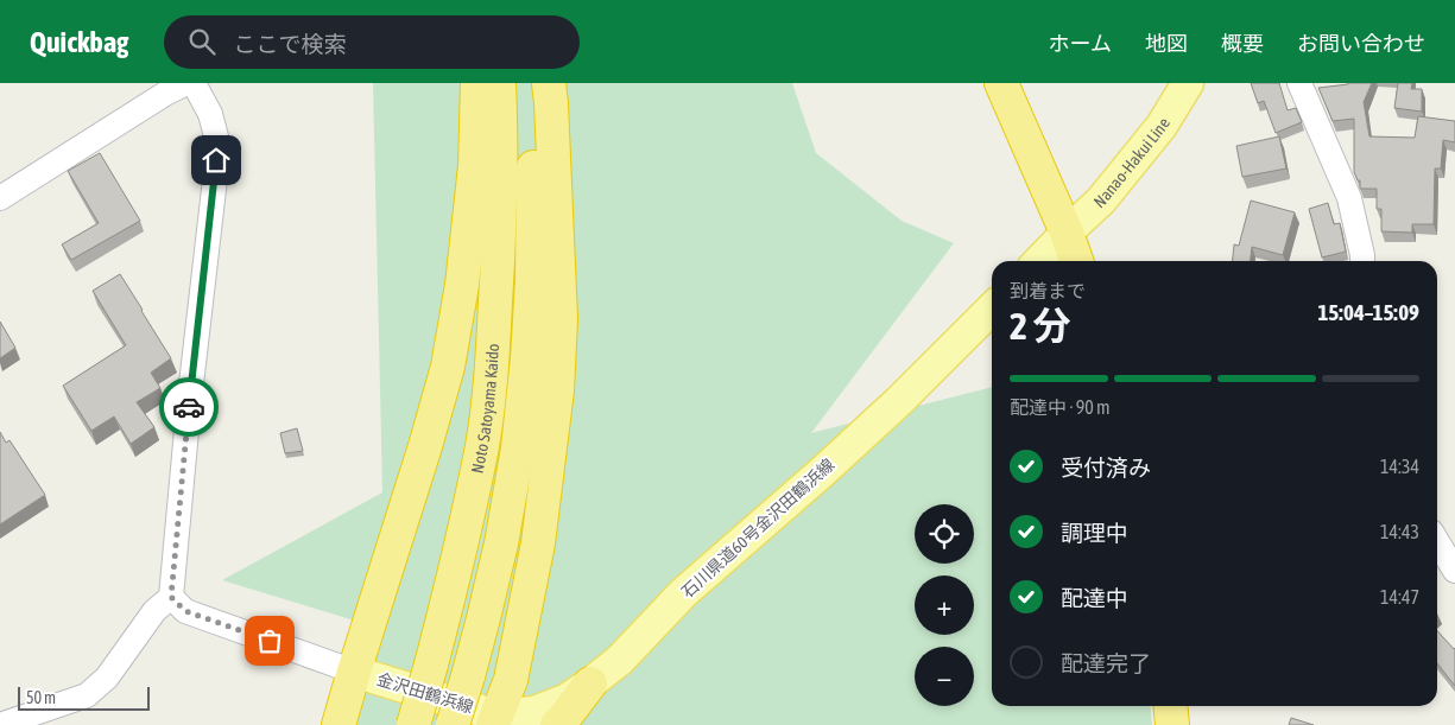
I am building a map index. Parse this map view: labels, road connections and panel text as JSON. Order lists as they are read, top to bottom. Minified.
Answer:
{"streets":{"highway":["Noto Satoyama Kaido"],"main road":["Nanao-Hakui Line","石川県道60号金沢田鶴浜線","金沢田鶴浜線"]},"crossings":[["石川県道60号金沢田鶴浜線","金沢田鶴浜線"]],"scale_bar":"50 m","page":{"header":"Quickbag","search":"ここで検索","nav":["ホーム","地図","概要","お問い合わせ"],"heading":["2 分","到着まで","15:04–15:09"],"bar":"配達中 · 90 m","list":[["受付済み","14:34"],["調理中","14:43"],["配達中","14:47"],"配達完了"],"map_buttons":["+","−"],"scale":"50 m"}}
